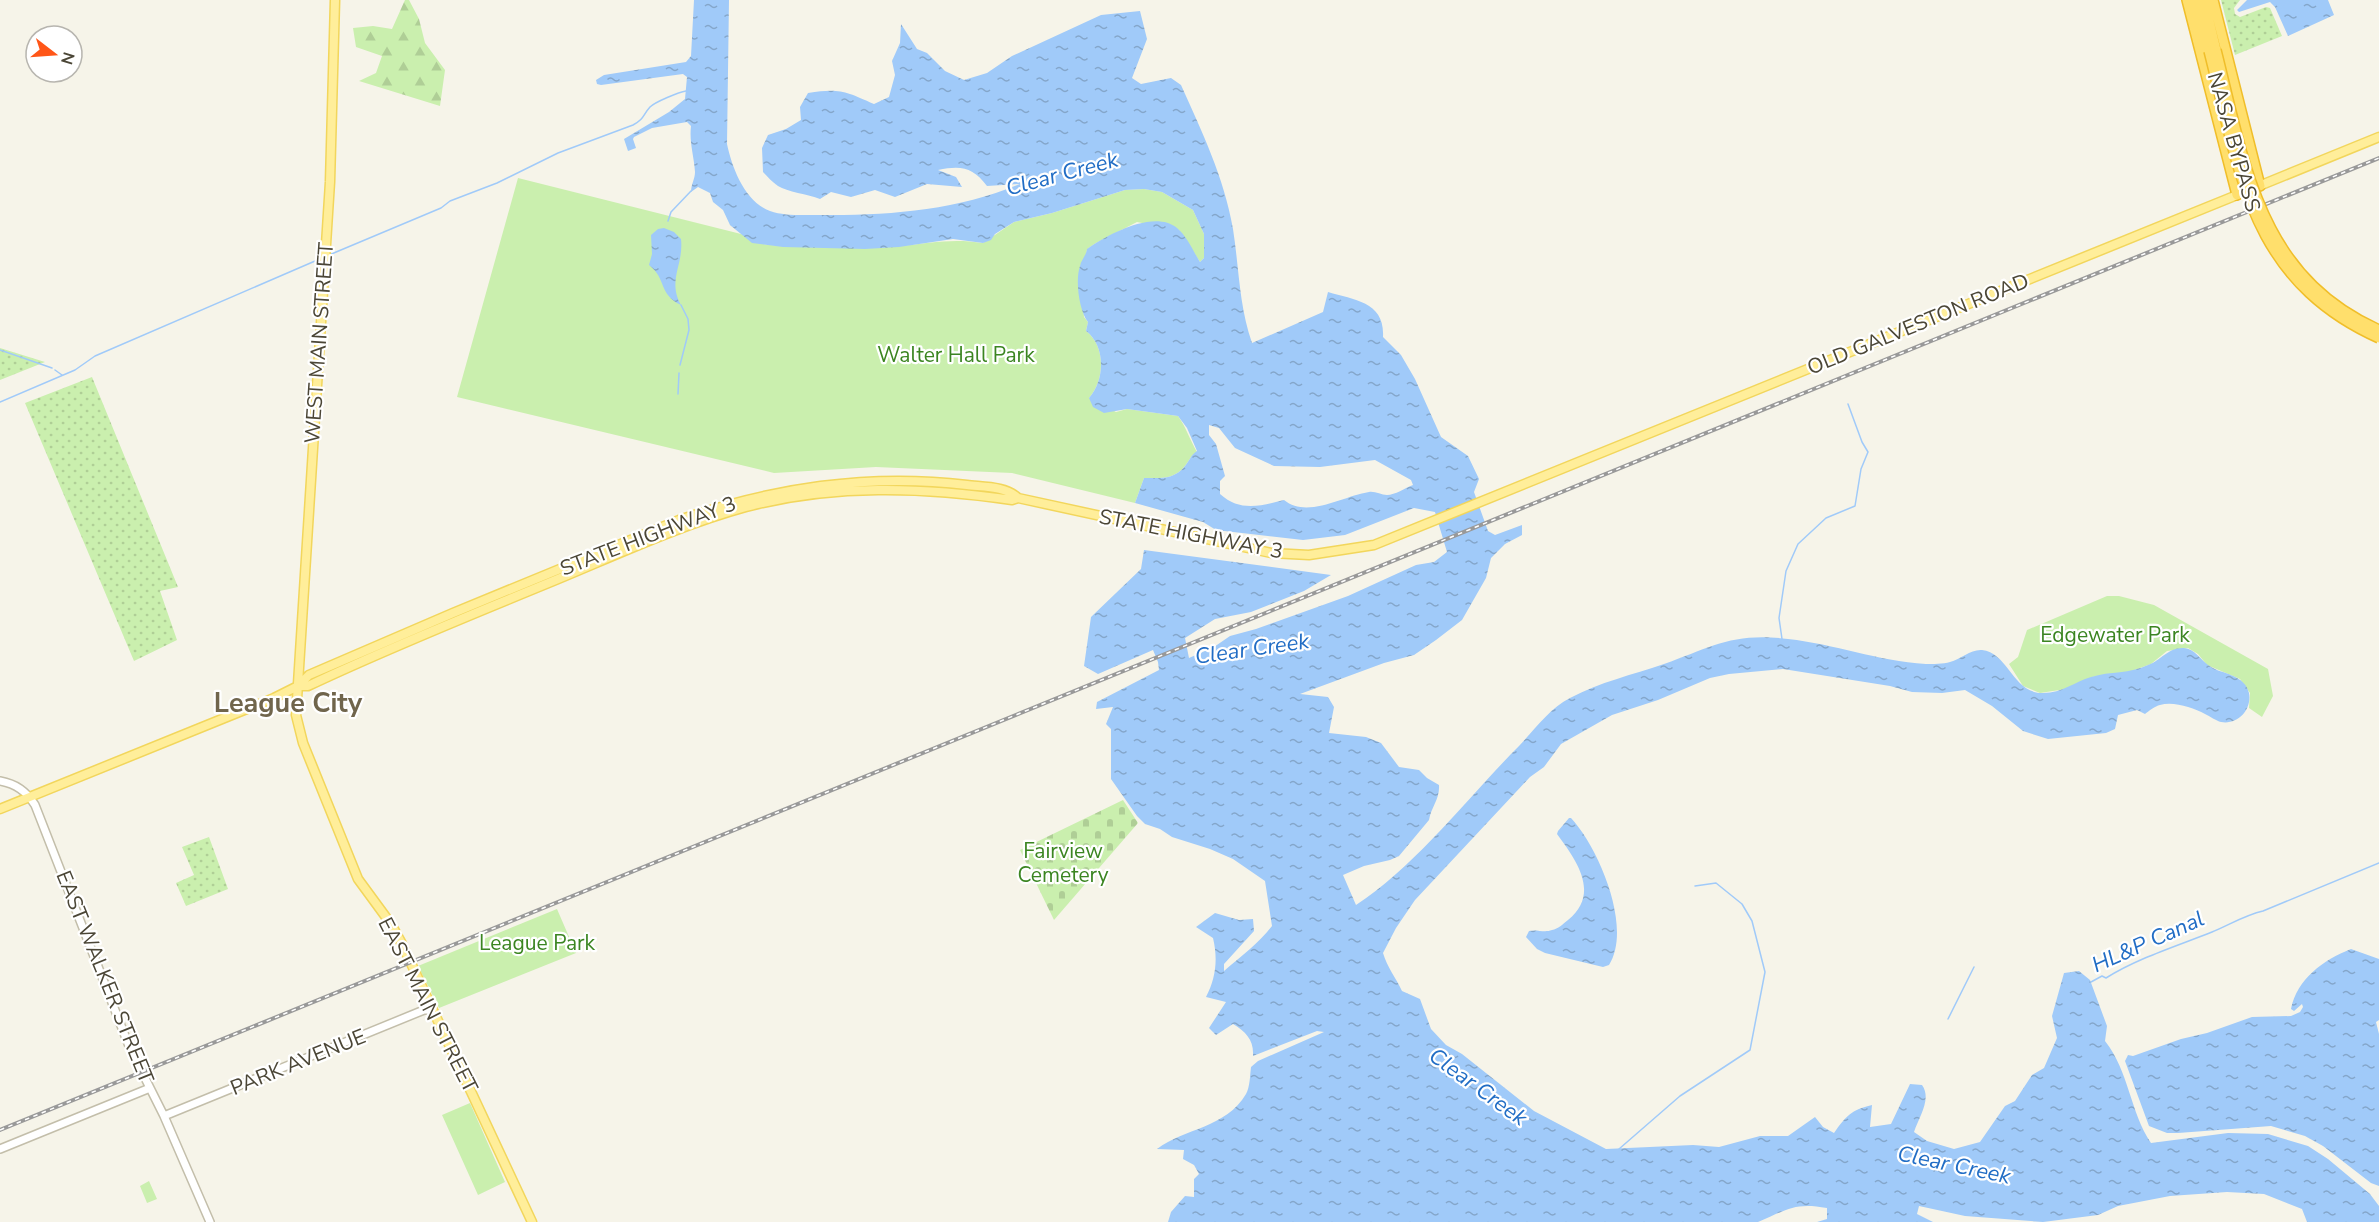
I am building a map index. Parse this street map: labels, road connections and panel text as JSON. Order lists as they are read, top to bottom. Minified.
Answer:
{"streets":{"highway":["NASA BYPASS"],"main road":["OLD GALVESTON ROAD","WEST MAIN STREET","STATE HIGHWAY 3","EAST MAIN STREET"],"street":["EAST WALKER STREET","PARK AVENUE"]},"crossings":[["OLD GALVESTON ROAD","STATE HIGHWAY 3"],["WEST MAIN STREET","STATE HIGHWAY 3"],["WEST MAIN STREET","EAST MAIN STREET"],["STATE HIGHWAY 3","EAST WALKER STREET"],["STATE HIGHWAY 3","EAST MAIN STREET"],["EAST WALKER STREET","PARK AVENUE"],["EAST MAIN STREET","PARK AVENUE"]],"districts":["League City"],"water":["Clear Creek","HL&P Canal"],"parks":["Walter Hall Park","Edgewater Park","Fairview Cemetery","League Park"],"north":"right"}
